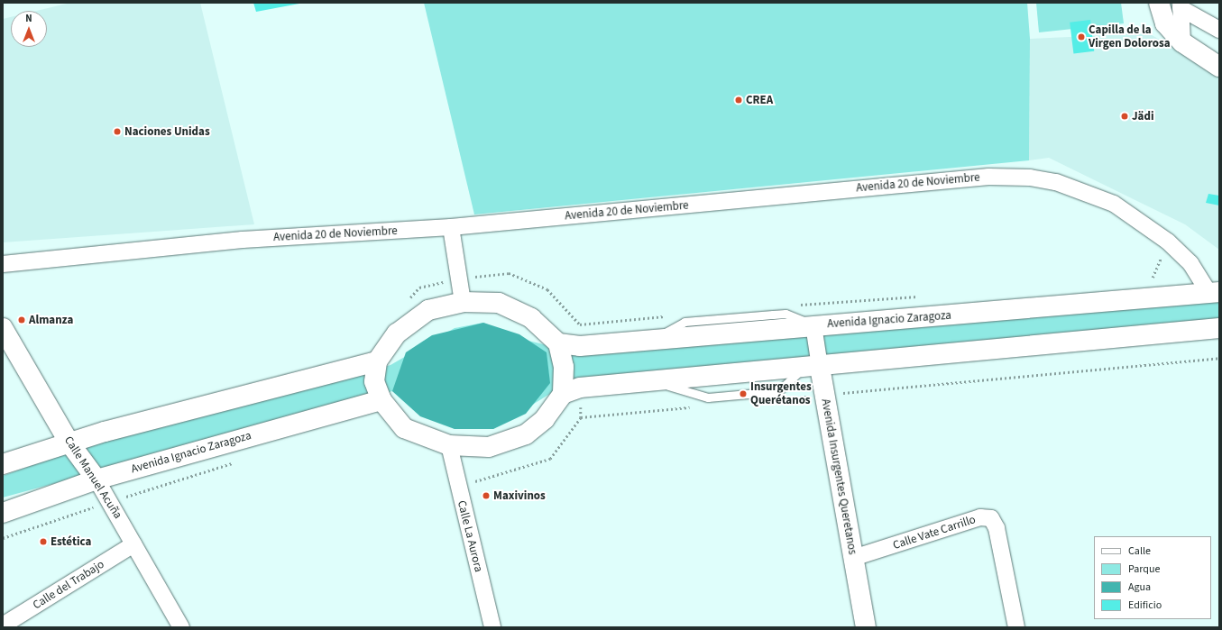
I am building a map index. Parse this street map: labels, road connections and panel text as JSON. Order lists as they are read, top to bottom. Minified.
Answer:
{"streets":{"main road":["Avenida Ignacio Zaragoza","Avenida Insurgentes Queretanos","Calle Manuel Acuña"],"street":["Avenida 20 de Noviembre","Calle Vate Carrillo","Calle La Aurora","Calle del Trabajo"]},"crossings":[["Avenida 20 de Noviembre","Avenida Ignacio Zaragoza"],["Avenida Ignacio Zaragoza","Avenida Insurgentes Queretanos"],["Avenida Ignacio Zaragoza","Calle Manuel Acuña"],["Avenida Insurgentes Queretanos","Calle Vate Carrillo"],["Calle Manuel Acuña","Calle del Trabajo"]],"places":["Capilla de la Virgen Dolorosa","CREA","Jädi","Naciones Unidas","Almanza","Insurgentes Querétanos","Maxivinos","Estética"],"legend":["Calle","Parque","Agua","Edificio"],"north":"top"}
